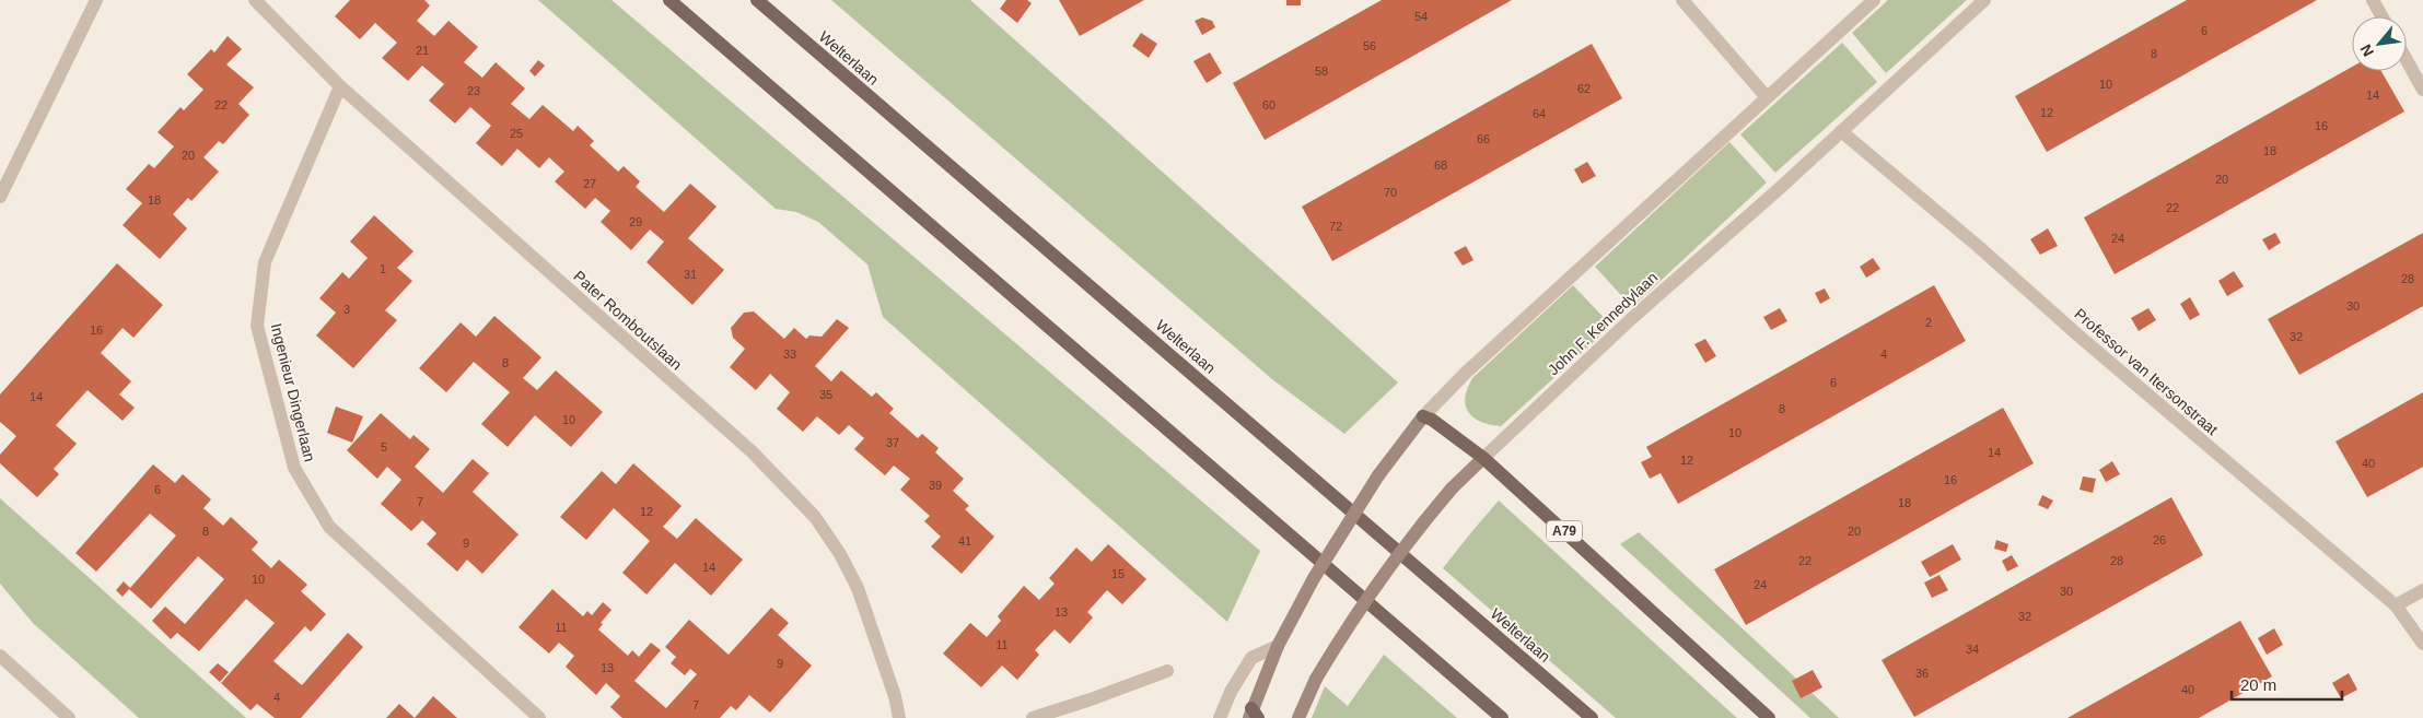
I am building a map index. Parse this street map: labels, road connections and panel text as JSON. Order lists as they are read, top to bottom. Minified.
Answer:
{"streets":{"main road":["Welterlaan","John F. Kennedylaan","A79"],"street":["Pater Romboutslaan","Professor van Itersonstraat","Ingenieur Dingerlaan"]},"crossings":[["Pater Romboutslaan","Ingenieur Dingerlaan"],["John F. Kennedylaan","Professor van Itersonstraat"],["John F. Kennedylaan","A79"]],"house_numbers":["54","6","56","21","8","58","10","62","23","14","22","60","12","64","16","25","66","18","20","68","20","27","70","18","22","29","72","24","1","31","28","30","3","2","16","32","33","4","8","6","35","14","8","10","10","37","5","14","12","40","16","39","6","7","18","12","8","20","26","41","9","22","28","14","15","10","24","30","13","32","11","11","34","9","13","36","40","4","7"],"scale_bar":"20 m","north":"bottom left"}
